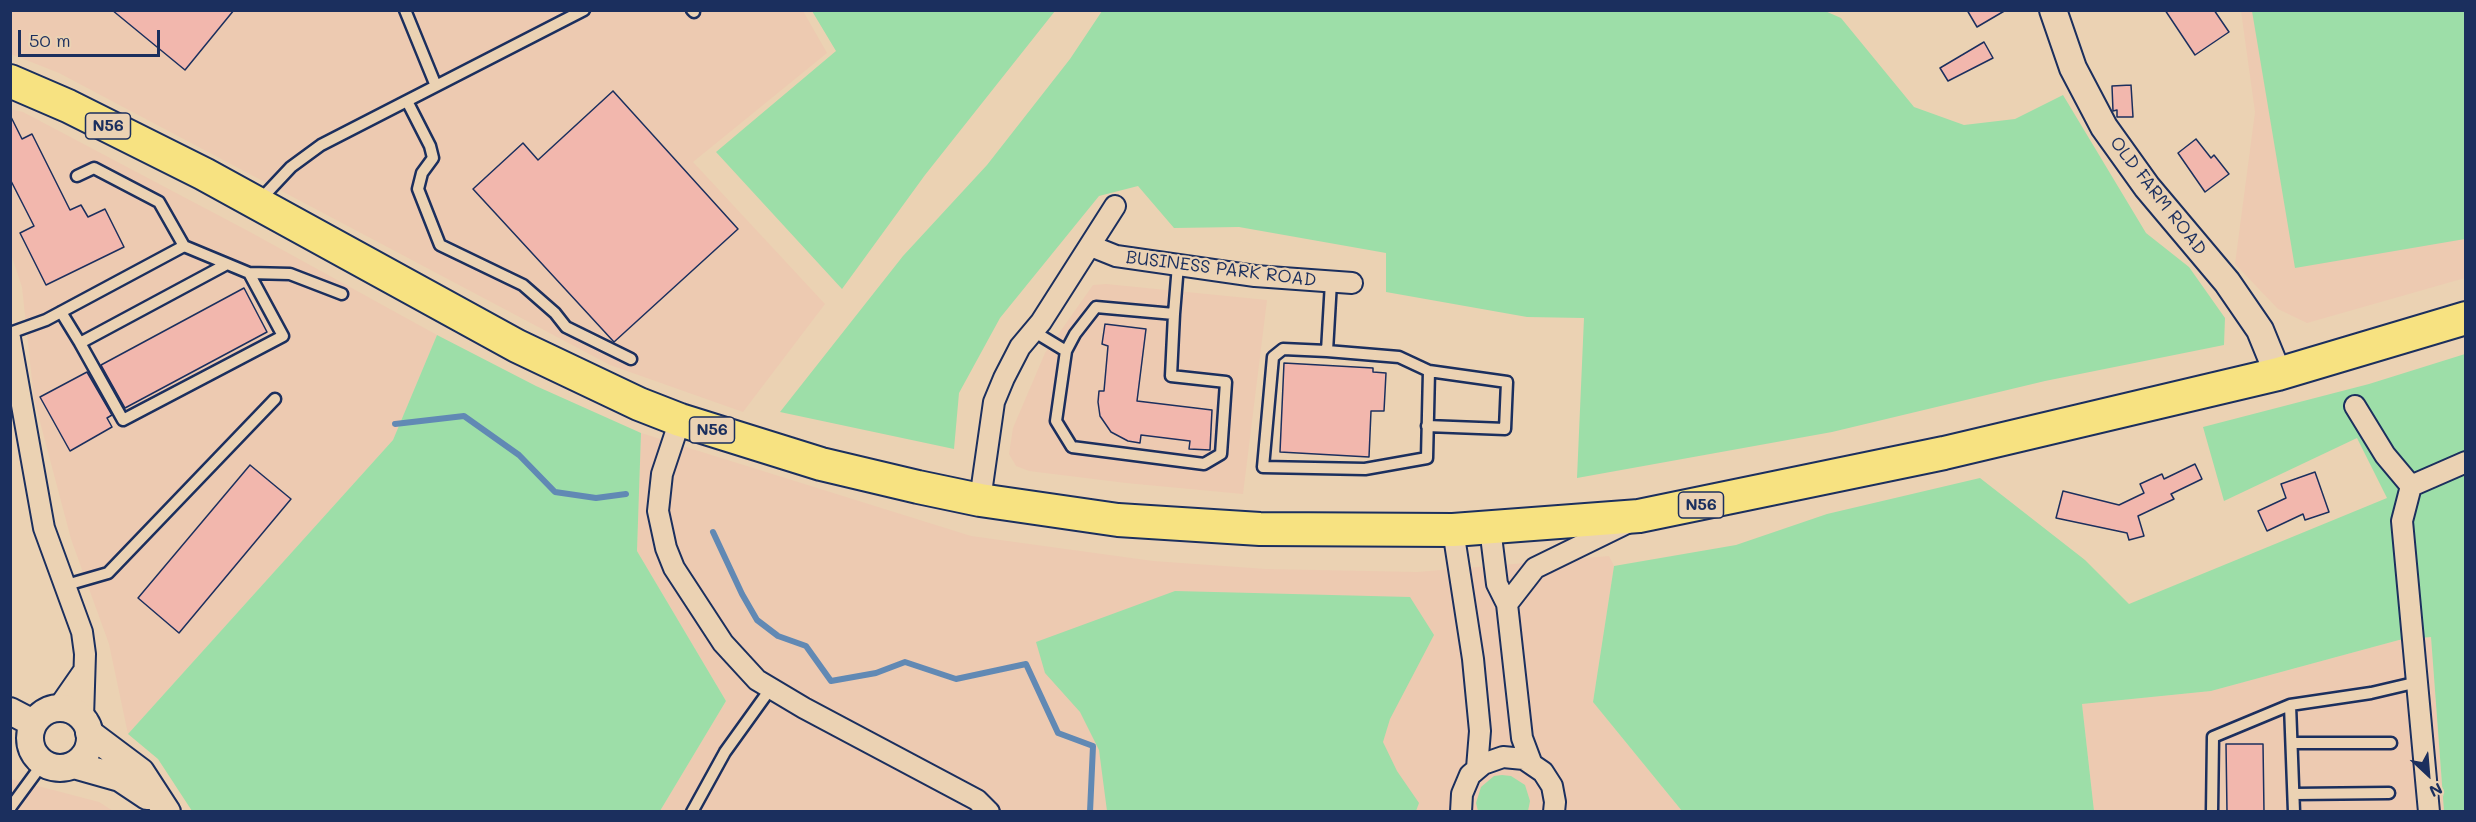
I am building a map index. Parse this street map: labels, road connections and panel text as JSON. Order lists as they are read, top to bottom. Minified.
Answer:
{"streets":{"main road":["N56"],"street":["OLD FARM ROAD","BUSINESS PARK ROAD"]},"crossings":[["N56","OLD FARM ROAD"]],"scale_bar":"50 m","north":"bottom right"}
